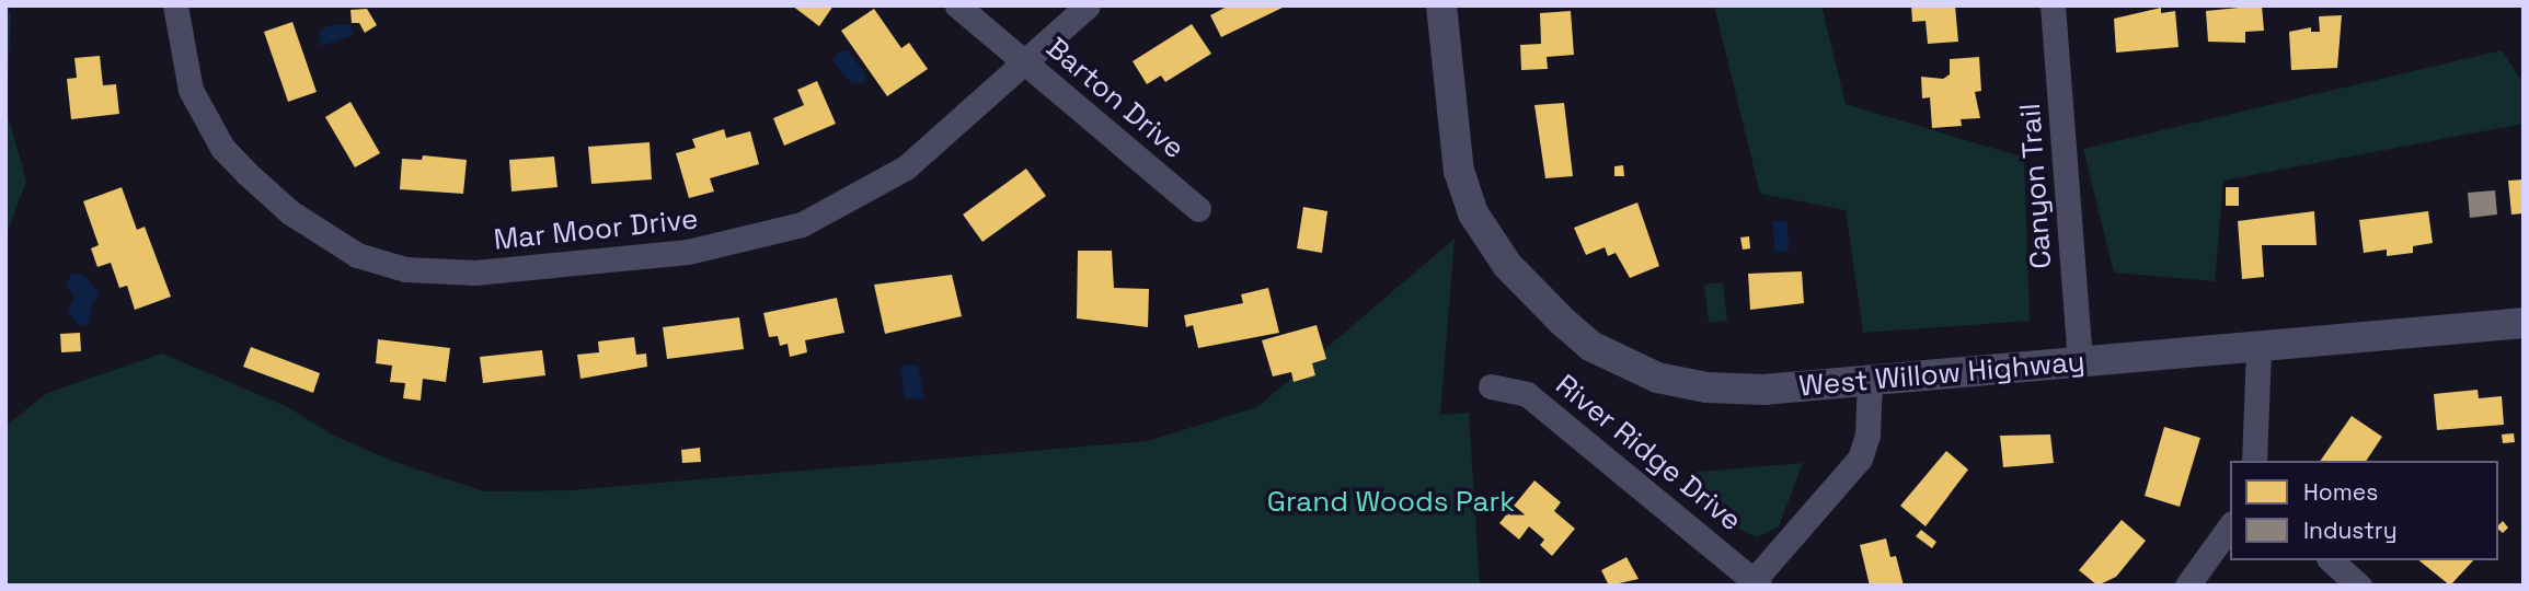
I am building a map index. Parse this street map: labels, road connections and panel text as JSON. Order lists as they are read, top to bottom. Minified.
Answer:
{"streets":{"street":["Barton Drive","Canyon Trail","Mar Moor Drive","West Willow Highway","River Ridge Drive"]},"crossings":[["Barton Drive","Mar Moor Drive"],["Canyon Trail","West Willow Highway"]],"parks":["Grand Woods Park"],"legend":["Homes","Industry"]}
